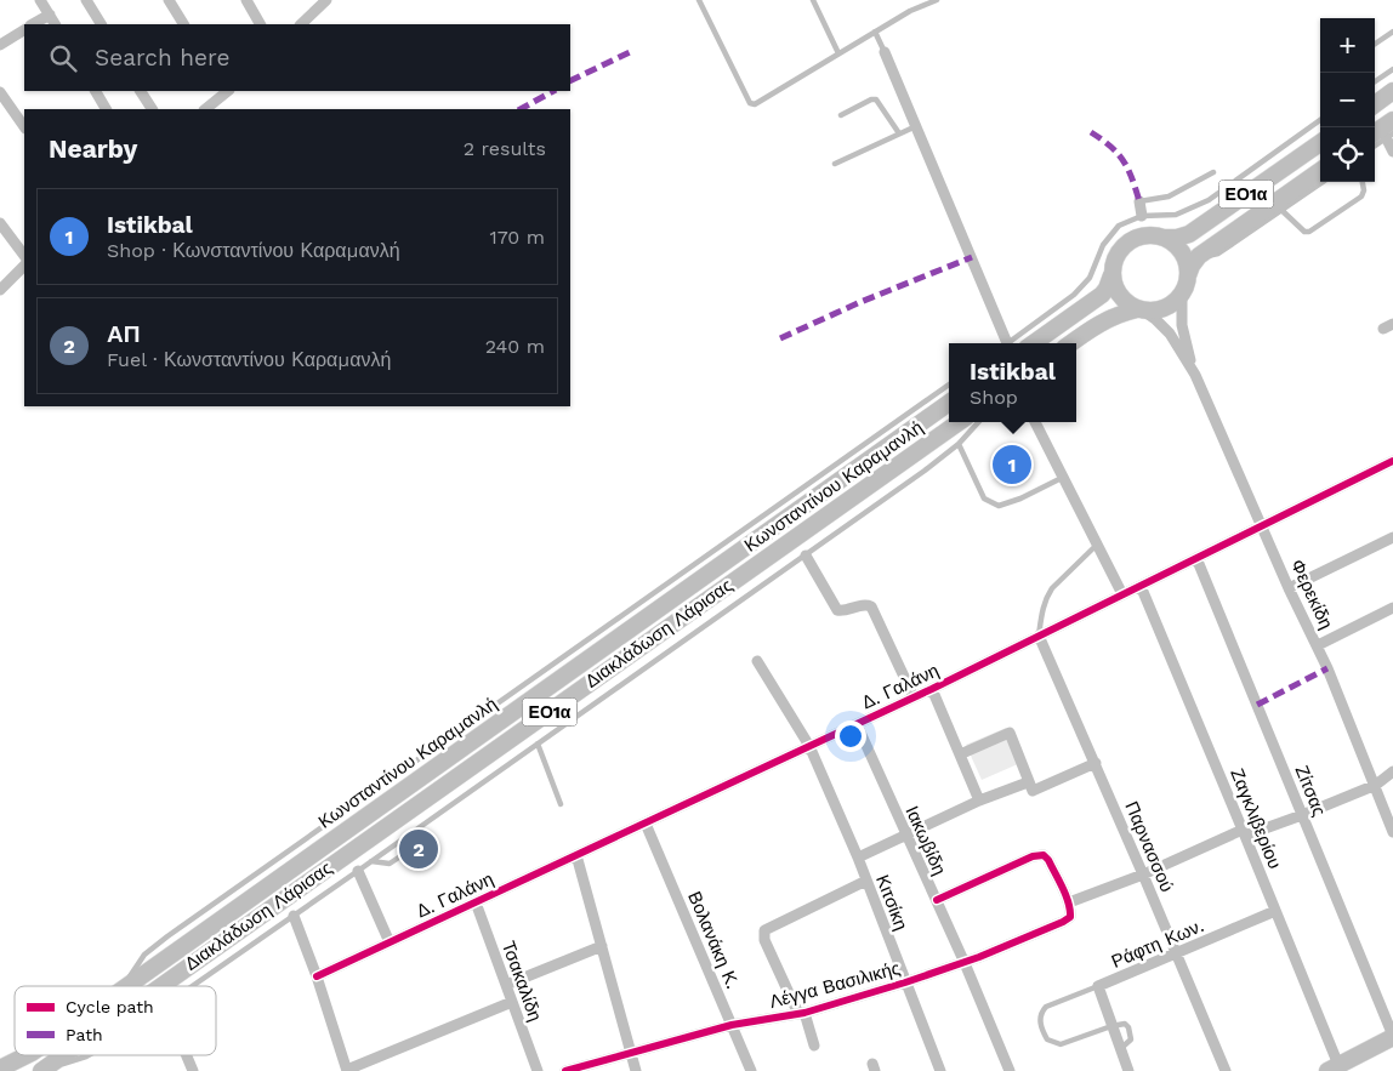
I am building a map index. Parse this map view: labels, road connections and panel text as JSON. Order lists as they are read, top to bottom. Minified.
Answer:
{"streets":{"main road":["ΕΟ1α","Κωνσταντίνου Καραμανλή","Διακλάδωση Λάρισας"],"street":["Φερεκίδη","Δ. Γαλάνη","Ζίτσας","Ζαγκλιβερίου","Ιακωβίδη","Παρνασσού","Κιτσίκη","Βολανάκη Κ.","Ράφτη Κων.","Τσακαλίδη","Λέγγα Βασιλικής"]},"crossings":[["ΕΟ1α","Φερεκίδη"],["Κωνσταντίνου Καραμανλή","Διακλάδωση Λάρισας"],["Φερεκίδη","Δ. Γαλάνη"],["Δ. Γαλάνη","Ζίτσας"],["Δ. Γαλάνη","Ζαγκλιβερίου"],["Δ. Γαλάνη","Ιακωβίδη"],["Δ. Γαλάνη","Παρνασσού"],["Δ. Γαλάνη","Κιτσίκη"],["Δ. Γαλάνη","Βολανάκη Κ."],["Δ. Γαλάνη","Τσακαλίδη"],["Ζαγκλιβερίου","Ράφτη Κων."],["Ιακωβίδη","Λέγγα Βασιλικής"],["Παρνασσού","Ράφτη Κων."],["Κιτσίκη","Λέγγα Βασιλικής"],["Βολανάκη Κ.","Λέγγα Βασιλικής"]],"legend":["Cycle path","Path"],"page":{"map_buttons":["+","−"],"search":"Search here","heading":["Nearby","2 results"],"list":[{"mark":"1","name":"Istikbal","note":"Shop · Κωνσταντίνου Καραμανλή","value":"170 m"},{"mark":"2","name":"ΑΠ","note":"Fuel · Κωνσταντίνου Καραμανλή","value":"240 m"}],"popup":["Istikbal","Shop"],"pins":["1","2"]}}
